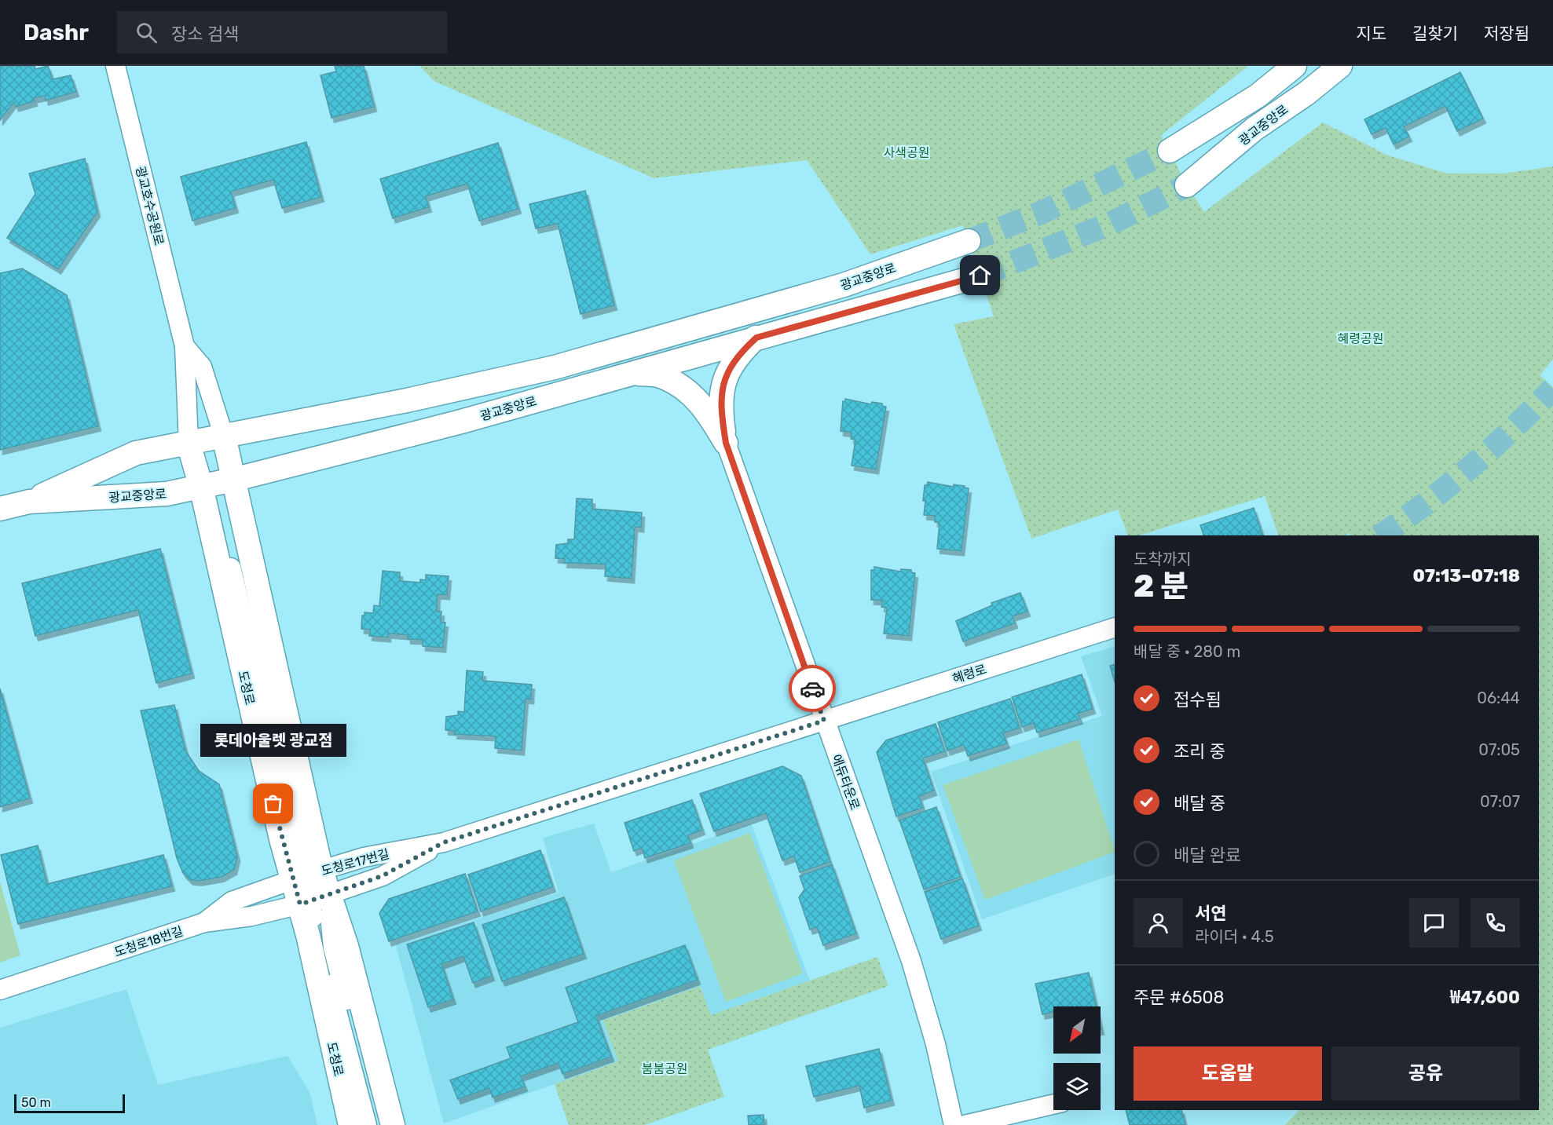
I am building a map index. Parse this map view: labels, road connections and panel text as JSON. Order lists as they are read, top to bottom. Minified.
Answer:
{"streets":{"main road":["광교중앙로","도청로"],"street":["광교호수공원로","혜령로","에듀타운로","도청로17번길","도청로18번길"]},"crossings":[["광교중앙로","광교호수공원로"],["광교중앙로","도청로"],["광교호수공원로","도청로"],["혜령로","에듀타운로"],["혜령로","도청로17번길"],["도청로","도청로17번길"],["도청로","도청로18번길"],["에듀타운로","도청로17번길"],["도청로17번길","도청로18번길"]],"parks":["사색공원","혜령공원","붐붐공원"],"places":["롯데아울렛 광교점"],"scale_bar":"50 m","north":"bottom left","page":{"header":"Dashr","search":"장소 검색","nav":["지도","길찾기","저장됨"],"heading":["2 분","도착까지","07:13–07:18"],"panel":["서연","라이더 · 4.5","주문 #6508","₩47,600"],"bar":"배달 중 · 280 m","list":[["접수됨","06:44"],["조리 중","07:05"],["배달 중","07:07"],"배달 완료"],"bubble":"롯데아울렛 광교점","buttons":["도움말","공유"],"scale":"50 m"}}
